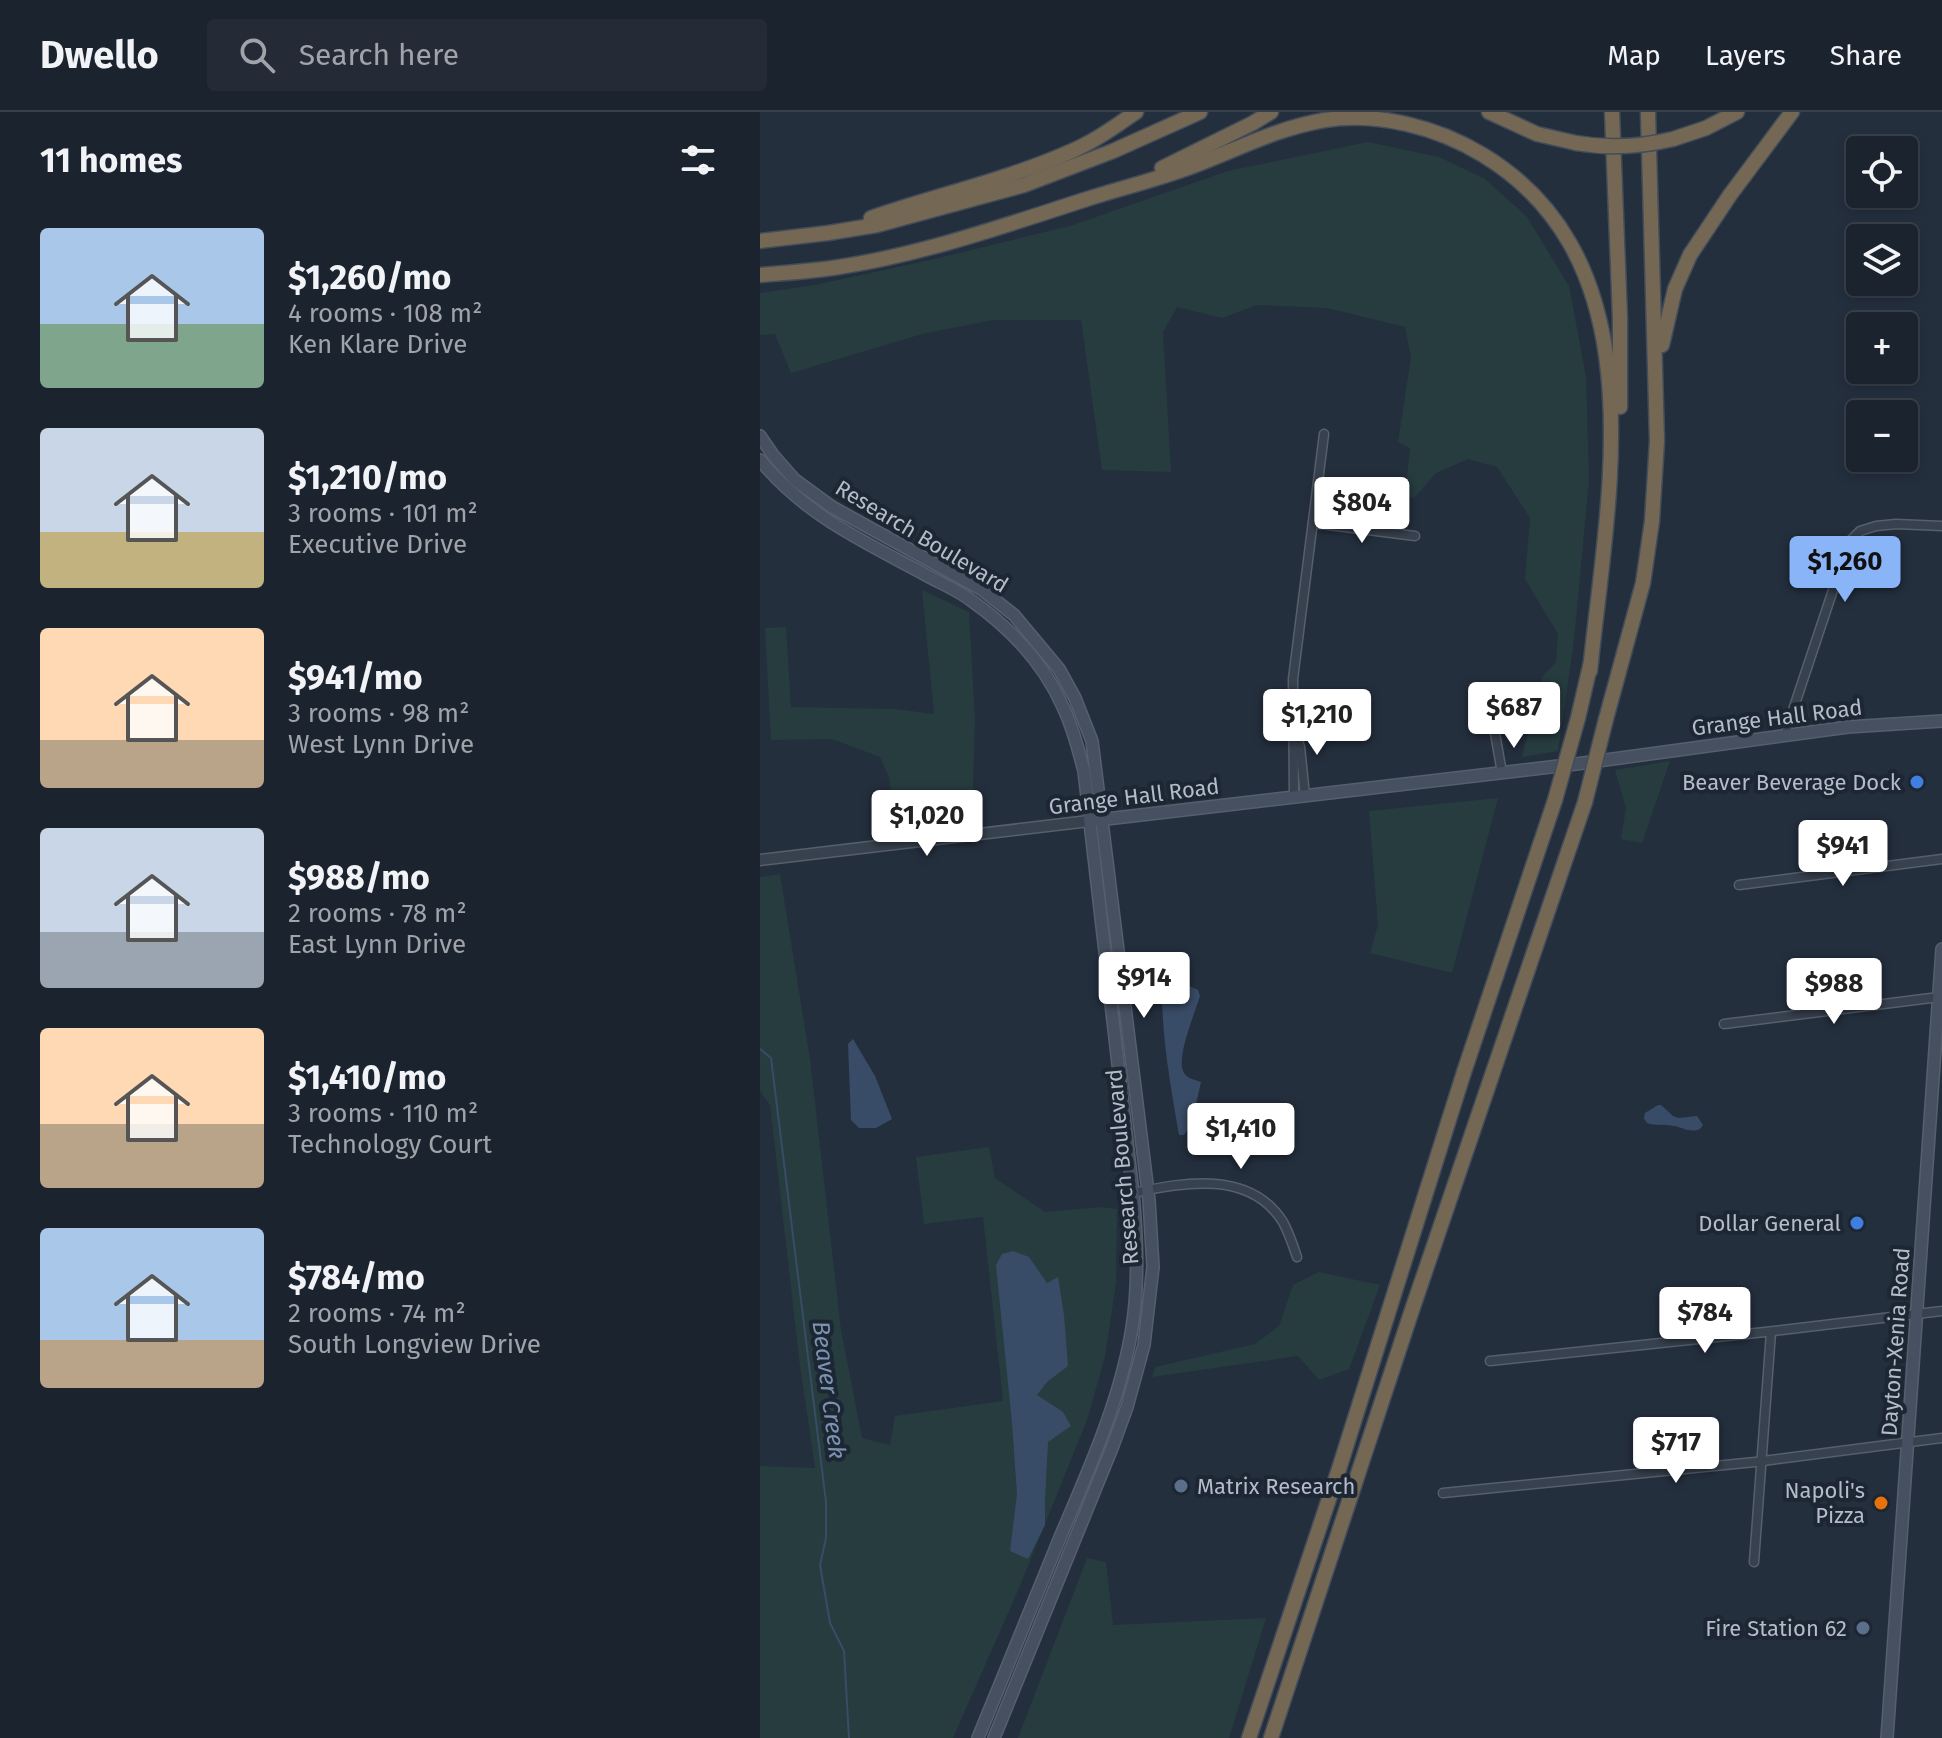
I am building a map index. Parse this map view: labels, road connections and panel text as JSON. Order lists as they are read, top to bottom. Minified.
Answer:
{"streets":{"main road":["Research Boulevard","Grange Hall Road","Dayton-Xenia Road"]},"crossings":[["Research Boulevard","Grange Hall Road"]],"water":["Beaver Creek"],"places":["Beaver Beverage Dock","Dollar General","Matrix Research","Napoli's Pizza","Fire Station 62"],"page":{"header":"Dwello","search":"Search here","nav":["Map","Layers","Share"],"heading":"11 homes","map_buttons":["+","−"],"list":[{"name":"$1,260/mo","note":"4 rooms · 108 m² · Ken Klare Drive"},{"name":"$1,210/mo","note":"3 rooms · 101 m² · Executive Drive"},{"name":"$941/mo","note":"3 rooms · 98 m² · West Lynn Drive"},{"name":"$988/mo","note":"2 rooms · 78 m² · East Lynn Drive"},{"name":"$1,410/mo","note":"3 rooms · 110 m² · Technology Court"},{"name":"$784/mo","note":"2 rooms · 74 m² · South Longview Drive"}],"price":["$804","$1,260","$687","$1,210","$1,020","$941","$914","$988","$1,410","$784","$717"]}}
